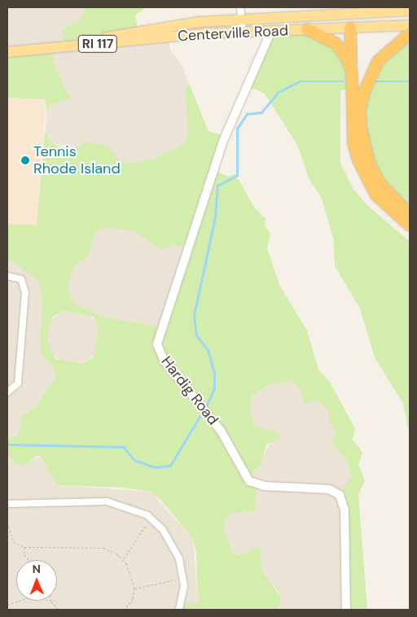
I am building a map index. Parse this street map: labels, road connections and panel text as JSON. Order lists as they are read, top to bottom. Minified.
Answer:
{"streets":{"main road":["Centerville Road","RI 117"],"street":["Hardig Road"]},"crossings":[["Centerville Road","Hardig Road"]],"places":["Tennis Rhode Island"],"north":"top"}
